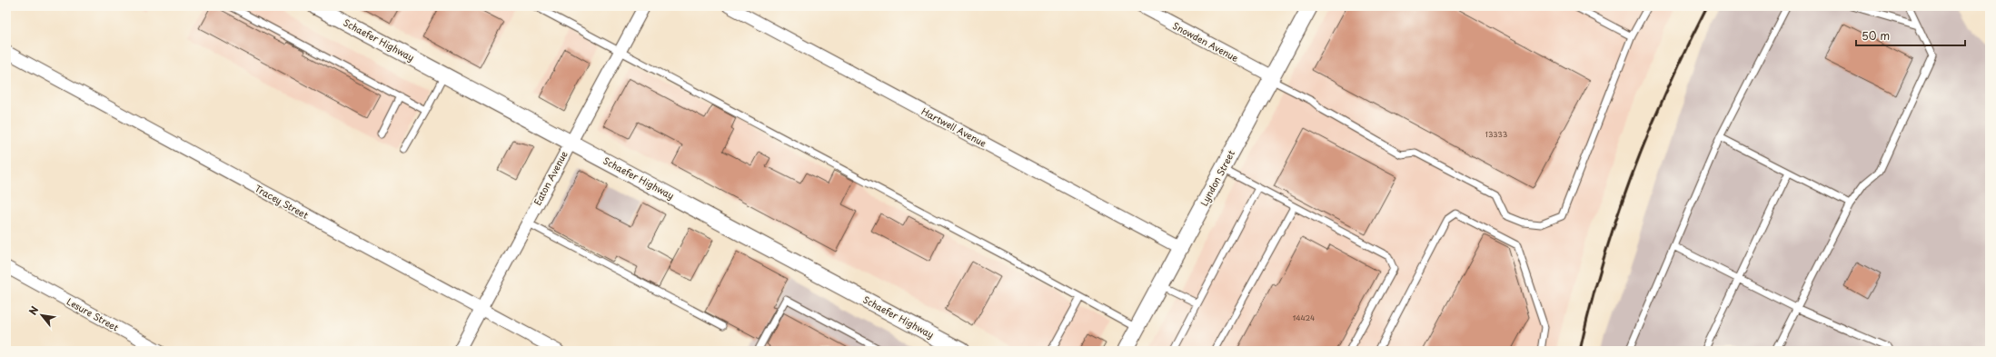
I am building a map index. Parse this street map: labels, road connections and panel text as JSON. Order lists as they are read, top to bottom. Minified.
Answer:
{"streets":{"street":["Schaefer Highway","Snowden Avenue","Hartwell Avenue","Eaton Avenue","Lyndon Street","Tracey Street","Lesure Street"]},"crossings":[["Schaefer Highway","Eaton Avenue"],["Snowden Avenue","Lyndon Street"],["Hartwell Avenue","Lyndon Street"],["Eaton Avenue","Tracey Street"]],"house_numbers":["13333","14424"],"scale_bar":"50 m","north":"top left"}
